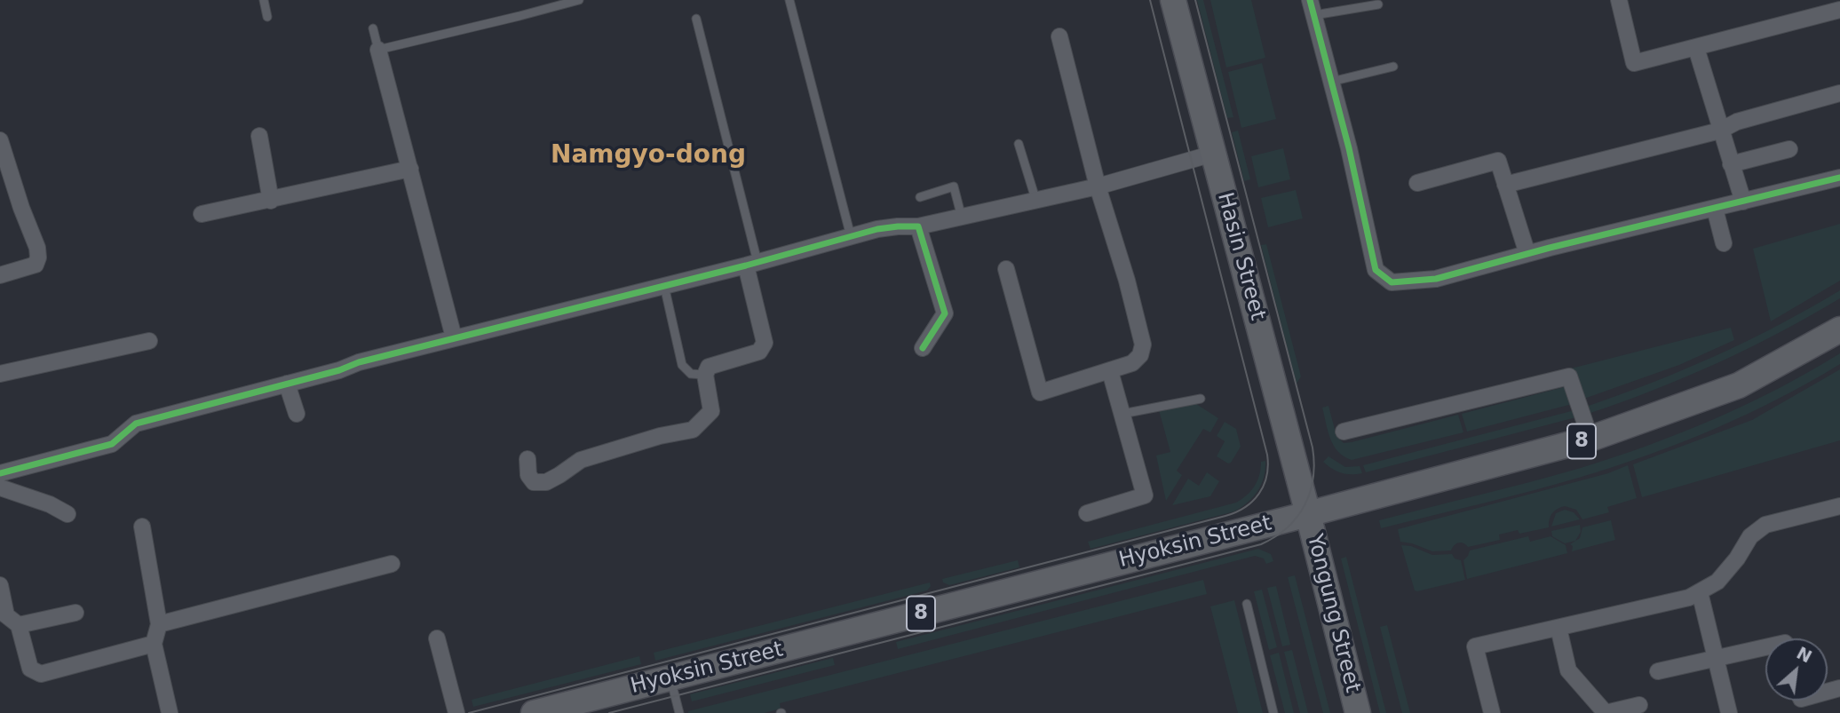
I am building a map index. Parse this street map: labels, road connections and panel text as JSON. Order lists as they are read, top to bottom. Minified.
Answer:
{"streets":{"main road":["Hasin Street","8","Hyoksin Street","Yongung Street"]},"crossings":[["Hasin Street","Hyoksin Street"],["Hasin Street","Yongung Street"],["Hyoksin Street","Yongung Street"]],"districts":["Namgyo-dong"],"north":"top right"}
